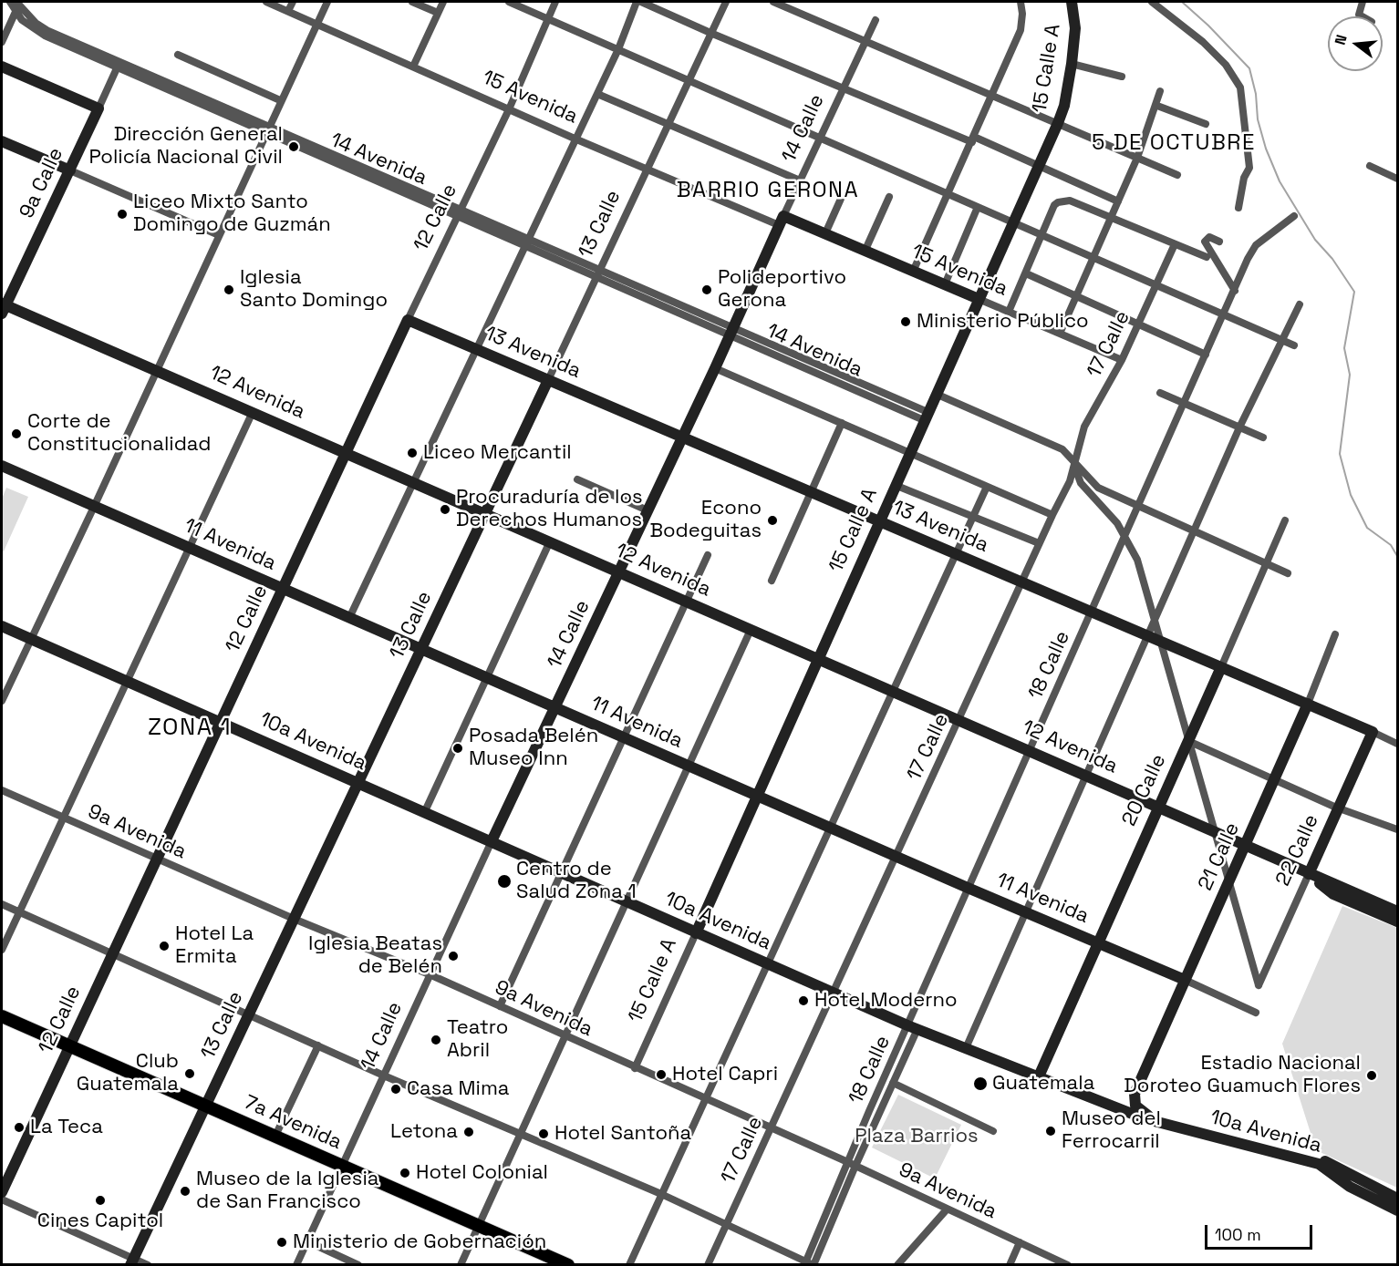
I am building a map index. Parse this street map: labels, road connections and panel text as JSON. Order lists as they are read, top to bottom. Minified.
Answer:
{"streets":{"main road":["7a Avenida"],"street":["15 Calle A","15 Avenida","14 Calle","14 Avenida","9a Calle","12 Calle","13 Calle","17 Calle","13 Avenida","12 Avenida","11 Avenida","18 Calle","10a Avenida","20 Calle","9a Avenida","22 Calle","21 Calle"]},"crossings":[["15 Calle A","15 Avenida"],["15 Calle A","14 Avenida"],["15 Calle A","13 Avenida"],["15 Calle A","12 Avenida"],["15 Calle A","11 Avenida"],["15 Calle A","10a Avenida"],["15 Calle A","9a Avenida"],["15 Avenida","14 Calle"],["15 Avenida","12 Calle"],["15 Avenida","13 Calle"],["15 Avenida","17 Calle"],["14 Calle","14 Avenida"],["14 Calle","13 Avenida"],["14 Calle","12 Avenida"],["14 Calle","11 Avenida"],["14 Calle","10a Avenida"],["14 Calle","9a Avenida"],["14 Calle","7a Avenida"],["14 Avenida","9a Calle"],["14 Avenida","12 Calle"],["14 Avenida","13 Calle"],["9a Calle","12 Avenida"],["12 Calle","13 Avenida"],["12 Calle","12 Avenida"],["12 Calle","11 Avenida"],["12 Calle","10a Avenida"],["12 Calle","9a Avenida"],["12 Calle","7a Avenida"],["13 Calle","13 Avenida"],["13 Calle","12 Avenida"],["13 Calle","11 Avenida"],["13 Calle","10a Avenida"],["13 Calle","9a Avenida"],["13 Calle","7a Avenida"],["17 Calle","13 Avenida"],["17 Calle","12 Avenida"],["17 Calle","11 Avenida"],["17 Calle","10a Avenida"],["17 Calle","9a Avenida"],["13 Avenida","18 Calle"],["13 Avenida","20 Calle"],["13 Avenida","22 Calle"],["13 Avenida","21 Calle"],["12 Avenida","18 Calle"],["12 Avenida","20 Calle"],["12 Avenida","22 Calle"],["12 Avenida","21 Calle"],["11 Avenida","18 Calle"],["11 Avenida","20 Calle"],["11 Avenida","21 Calle"],["18 Calle","10a Avenida"],["18 Calle","9a Avenida"],["10a Avenida","20 Calle"],["10a Avenida","21 Calle"],["22 Calle","21 Calle"]],"districts":["5 DE OCTUBRE","BARRIO GERONA","ZONA 1"],"parks":["Plaza Barrios"],"places":["Dirección General Policía Nacional Civil","Liceo Mixto Santo Domingo de Guzmán","Iglesia Santo Domingo","Polideportivo Gerona","Ministerio Público","Corte de Constitucionalidad","Liceo Mercantil","Procuraduría de los Derechos Humanos","Econo Bodeguitas","Posada Belén Museo Inn","Centro de Salud Zona 1","Hotel La Ermita","Iglesia Beatas de Belén","Hotel Moderno","Teatro Abril","Club Guatemala","Hotel Capri","Estadio Nacional Doroteo Guamuch Flores","Guatemala","Casa Mima","La Teca","Museo del Ferrocarril","Letona","Hotel Santoña","Hotel Colonial","Museo de la Iglesia de San Francisco","Cines Capitol","Ministerio de Gobernación"],"scale_bar":"100 m","north":"left"}
